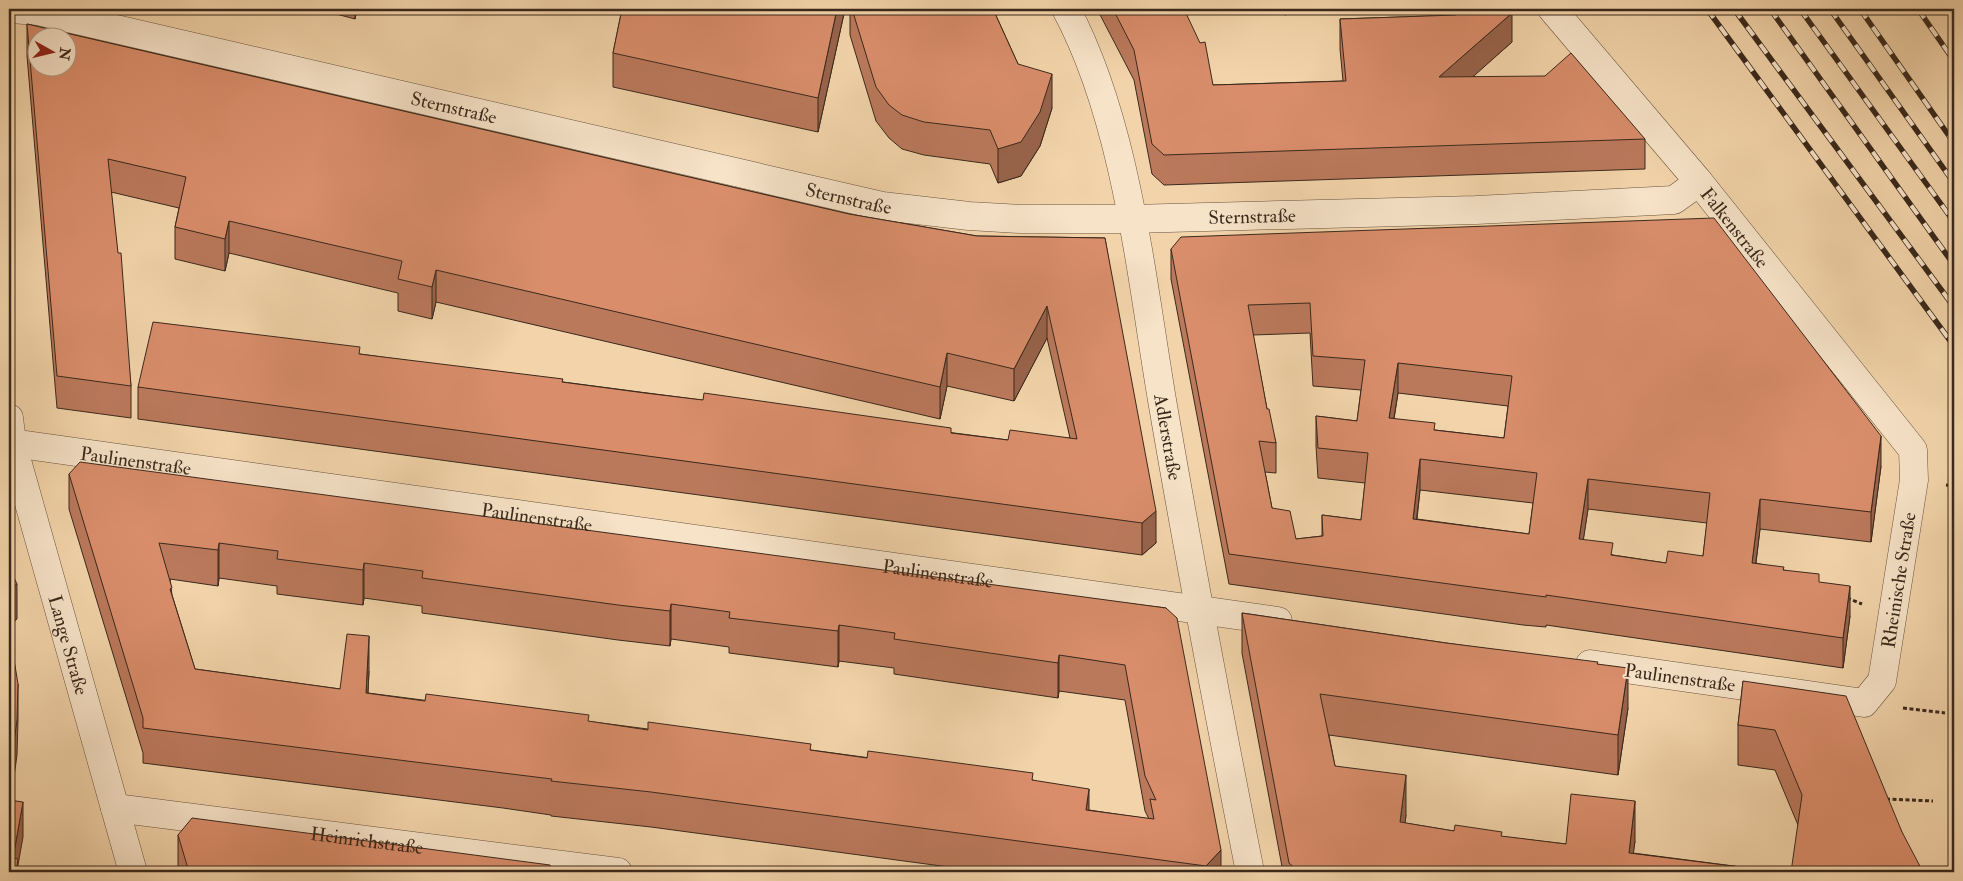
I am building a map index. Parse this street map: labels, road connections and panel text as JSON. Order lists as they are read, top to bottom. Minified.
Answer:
{"streets":{"street":["Sternstraße","Falkenstraße","Adlerstraße","Paulinenstraße","Rheinische Straße","Lange Straße","Heinrichstraße"]},"crossings":[["Sternstraße","Falkenstraße"],["Sternstraße","Adlerstraße"],["Falkenstraße","Rheinische Straße"],["Adlerstraße","Paulinenstraße"],["Paulinenstraße","Rheinische Straße"],["Paulinenstraße","Lange Straße"],["Lange Straße","Heinrichstraße"]],"north":"right"}
